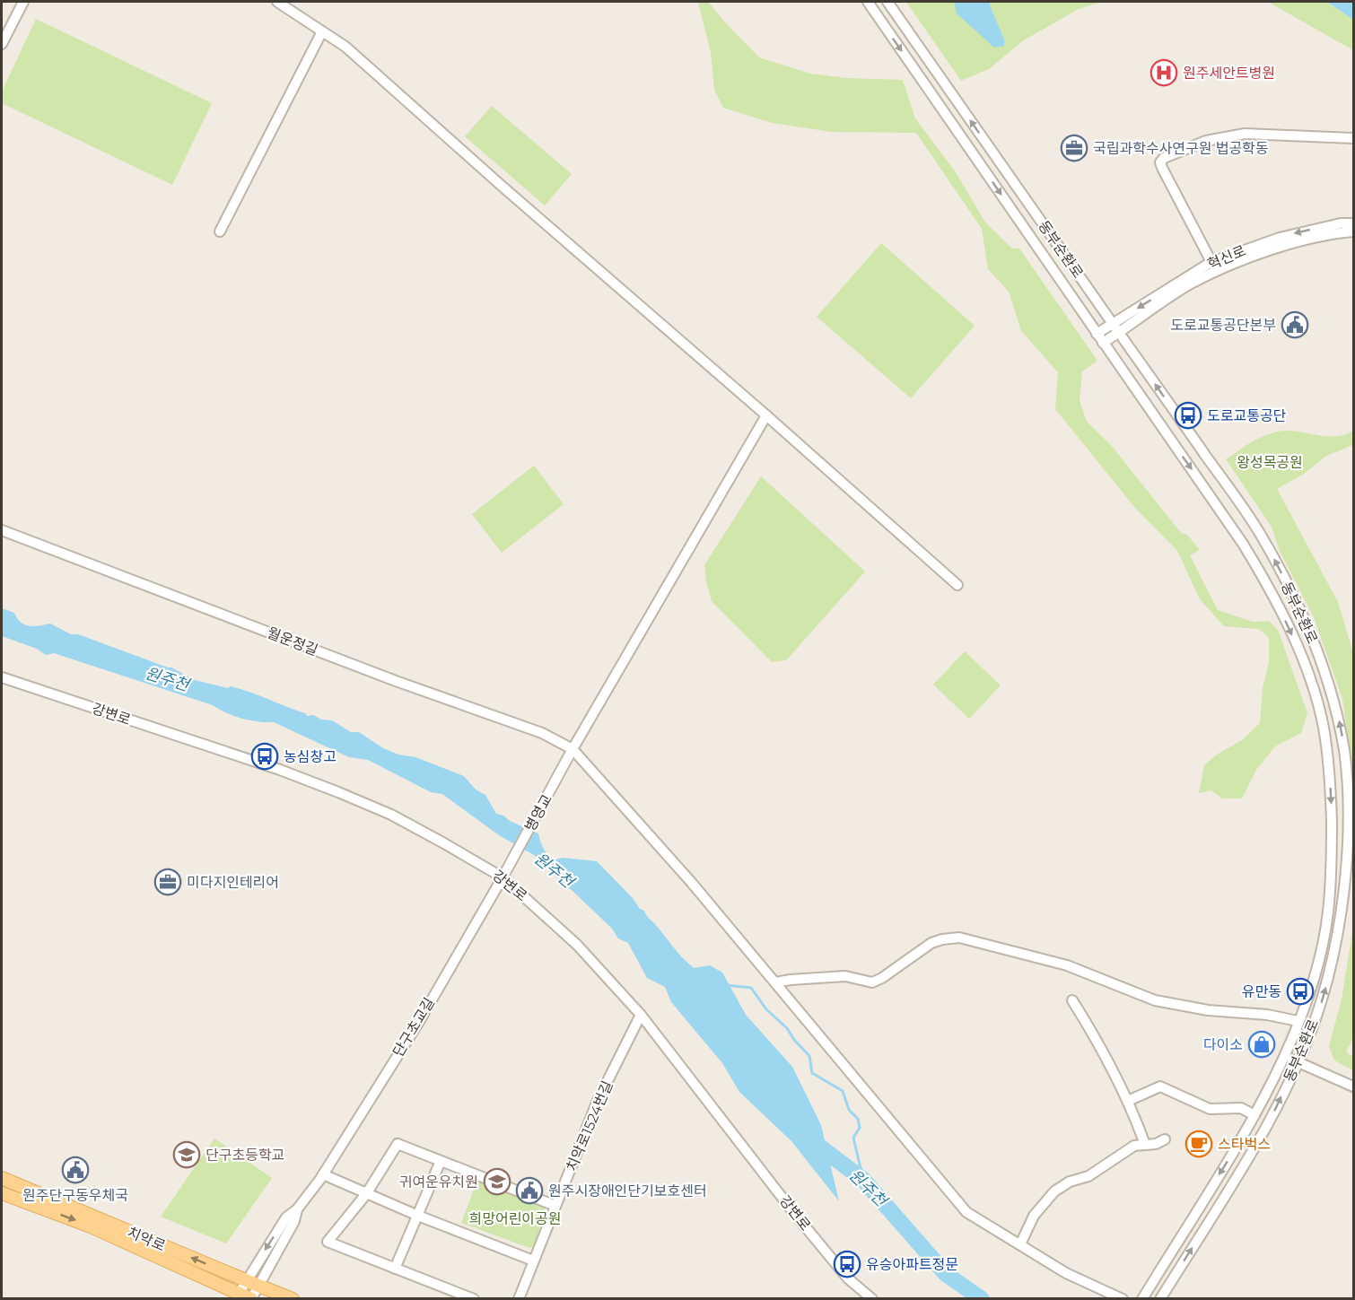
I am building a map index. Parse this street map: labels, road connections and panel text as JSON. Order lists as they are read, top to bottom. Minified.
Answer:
{"streets":{"main road":["치악로"],"street":["동부순환로","혁신로","월운정길","강변로","병영교","단구초교길","치악로1524번길"]},"crossings":[["동부순환로","혁신로"],["월운정길","병영교"],["강변로","병영교"],["강변로","단구초교길"],["강변로","치악로1524번길"],["병영교","단구초교길"],["단구초교길","치악로"]],"water":["원주천"],"parks":["왕성목공원","희망어린이공원"],"places":{"hospital":["원주세안트병원"],"office":["국립과학수사연구원 법공학동","미다지인테리어"],"public building":["도로교통공단본부","원주단구동우체국","원주시장애인단기보호센터"],"bus stop":["도로교통공단","농심창고","유만동","유승아파트정문"],"shop":["다이소"],"cafe":["스타벅스"],"school or university":["단구초등학교","귀여운유치원"]}}
